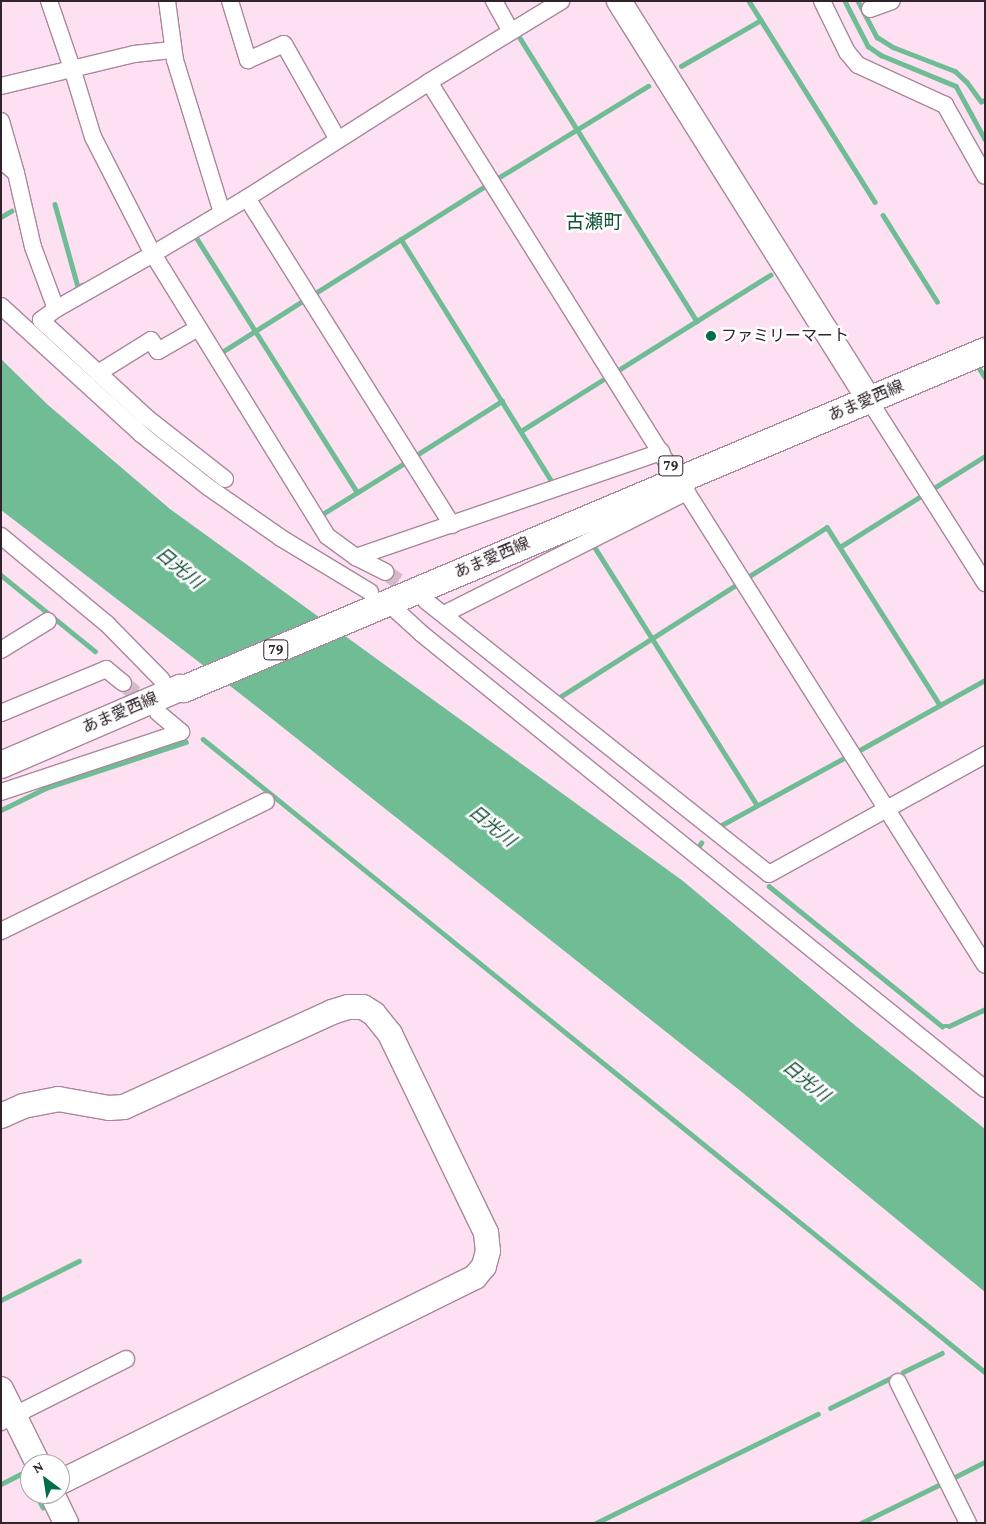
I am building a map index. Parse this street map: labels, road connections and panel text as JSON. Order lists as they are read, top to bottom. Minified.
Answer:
{"streets":{"main road":["あま愛西線","79"]},"districts":["古瀬町"],"water":["日光川"],"places":["ファミリーマート"],"north":"top left"}
